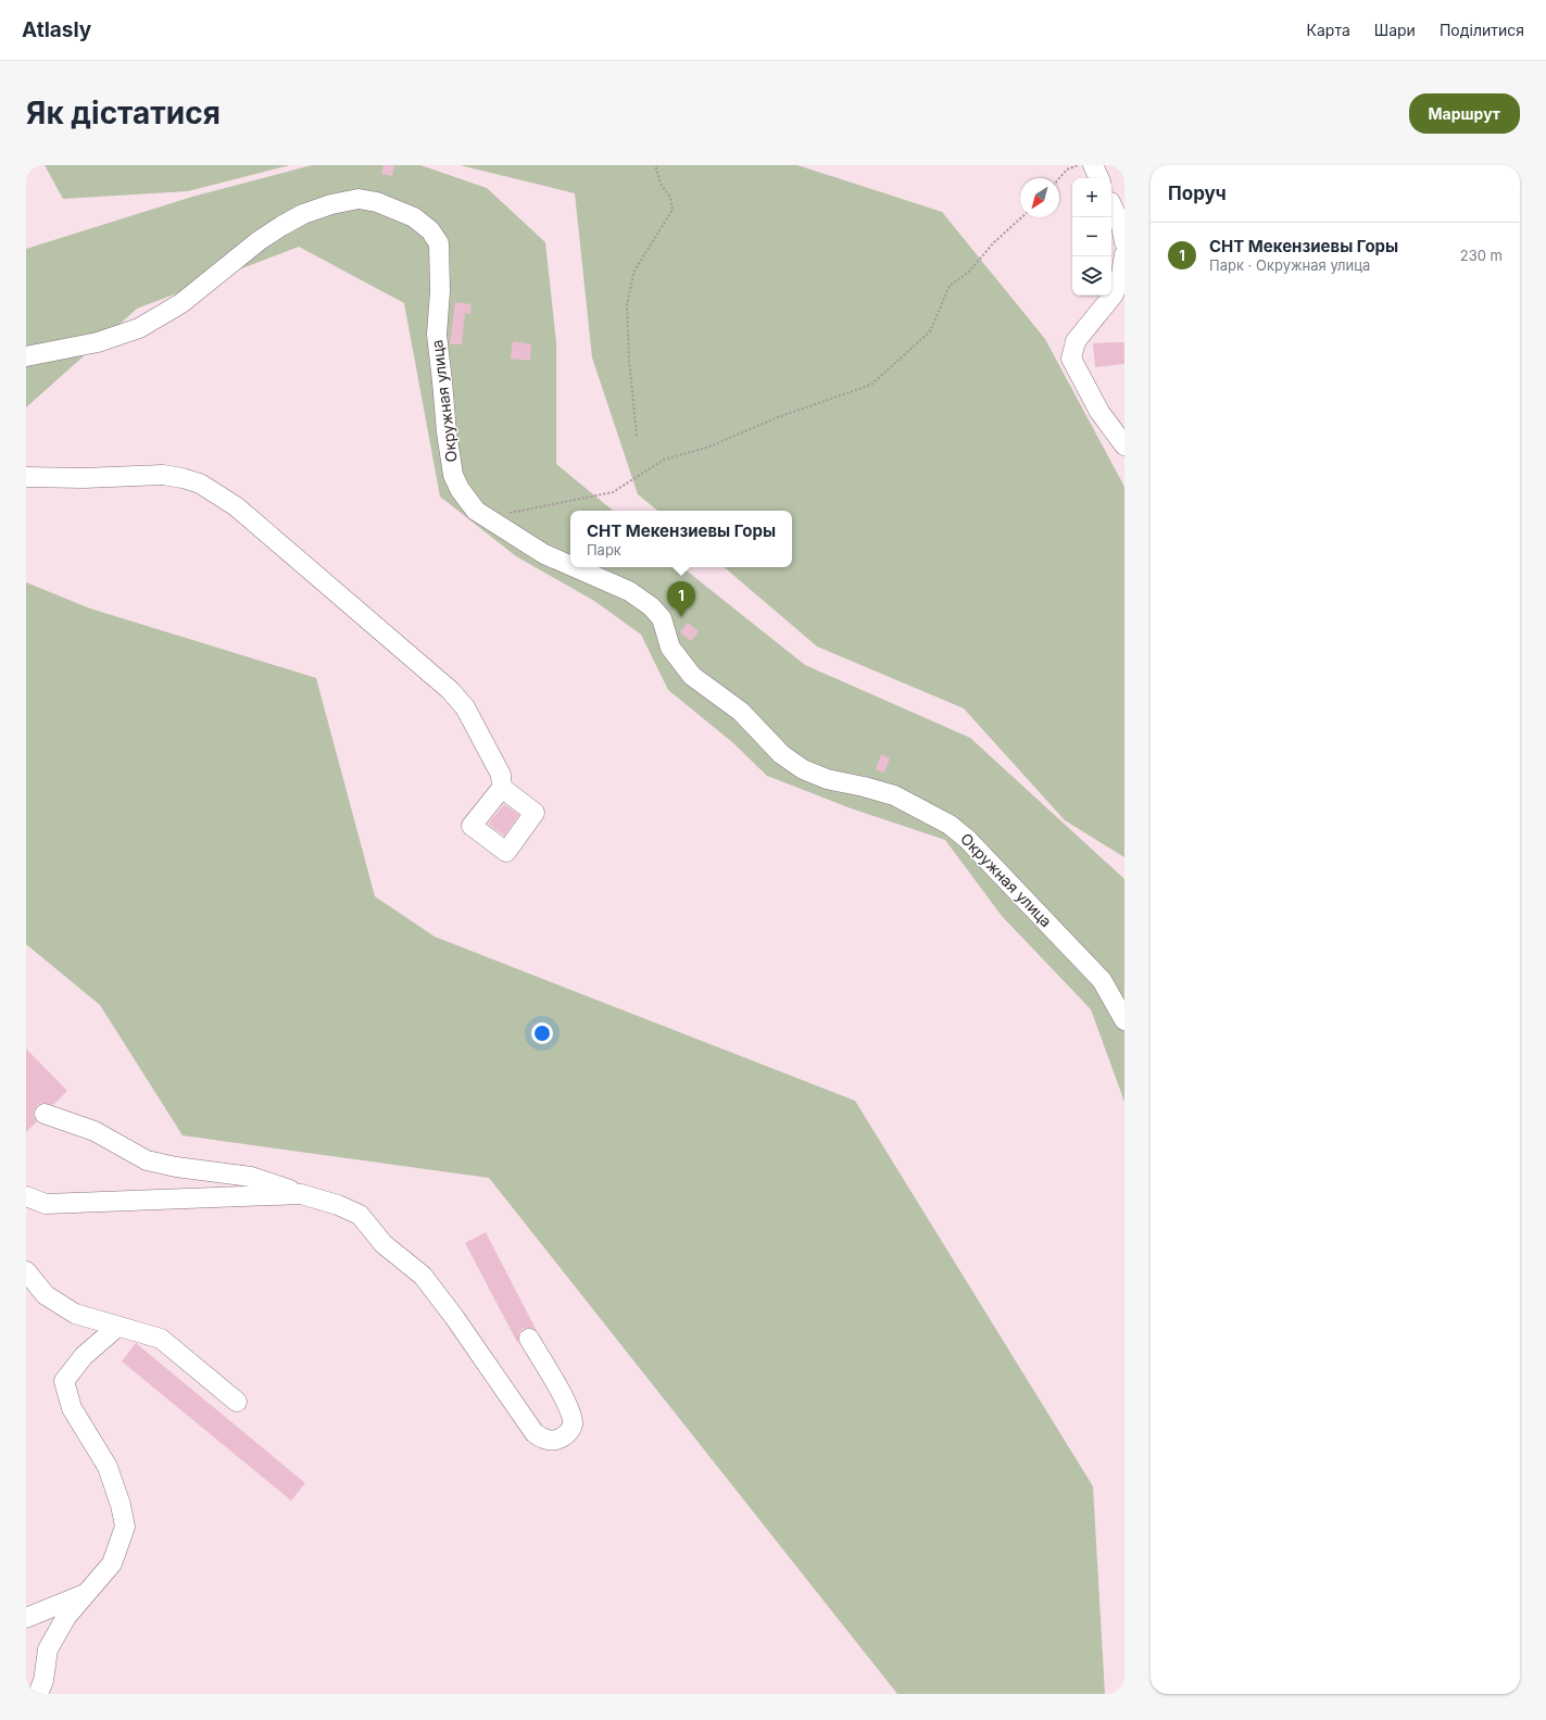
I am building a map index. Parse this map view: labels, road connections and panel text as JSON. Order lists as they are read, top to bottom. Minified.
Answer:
{"streets":{"street":["Окружная улица"]},"north":"bottom left","page":{"header":"Atlasly","nav":["Карта","Шари","Поділитися"],"buttons":"Маршрут","title":"Як дістатися","heading":"Поруч","map_buttons":["+","−"],"list":[{"mark":"1","name":"СНТ Мекензиевы Горы","note":"Парк · Окружная улица","value":"230 m"}],"popup":["СНТ Мекензиевы Горы","Парк"],"pins":"1"}}
